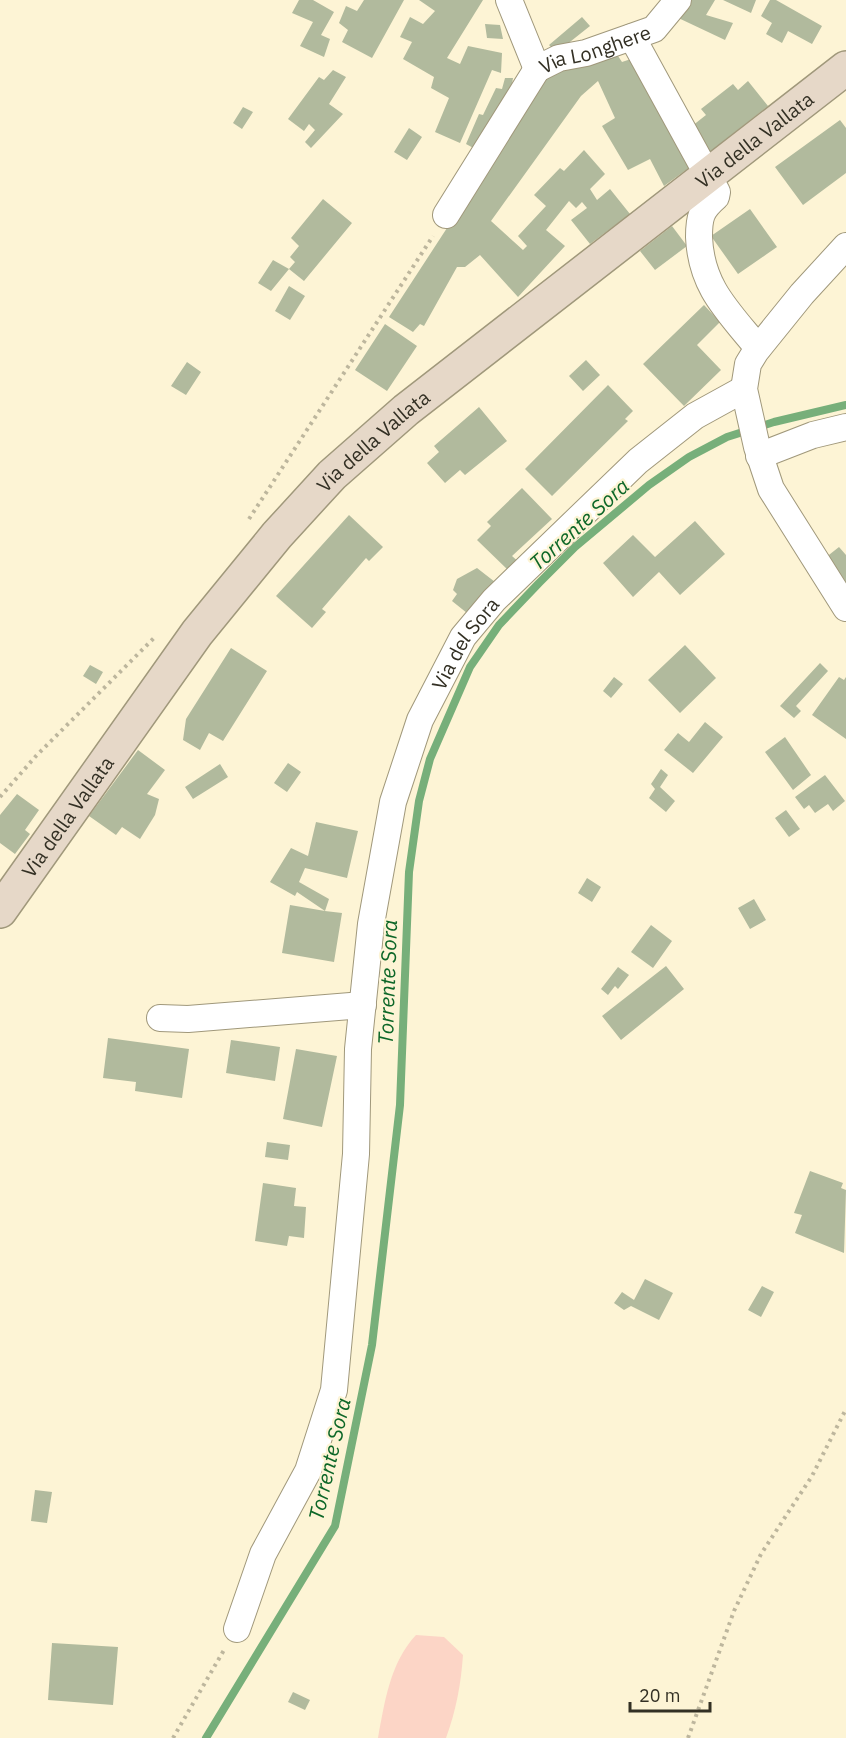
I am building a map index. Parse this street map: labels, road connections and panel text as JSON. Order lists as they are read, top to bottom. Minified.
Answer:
{"streets":{"main road":["Via della Vallata"],"street":["Via Longhere","Via del Sora"]},"water":["Torrente Sora"],"scale_bar":"20 m"}
